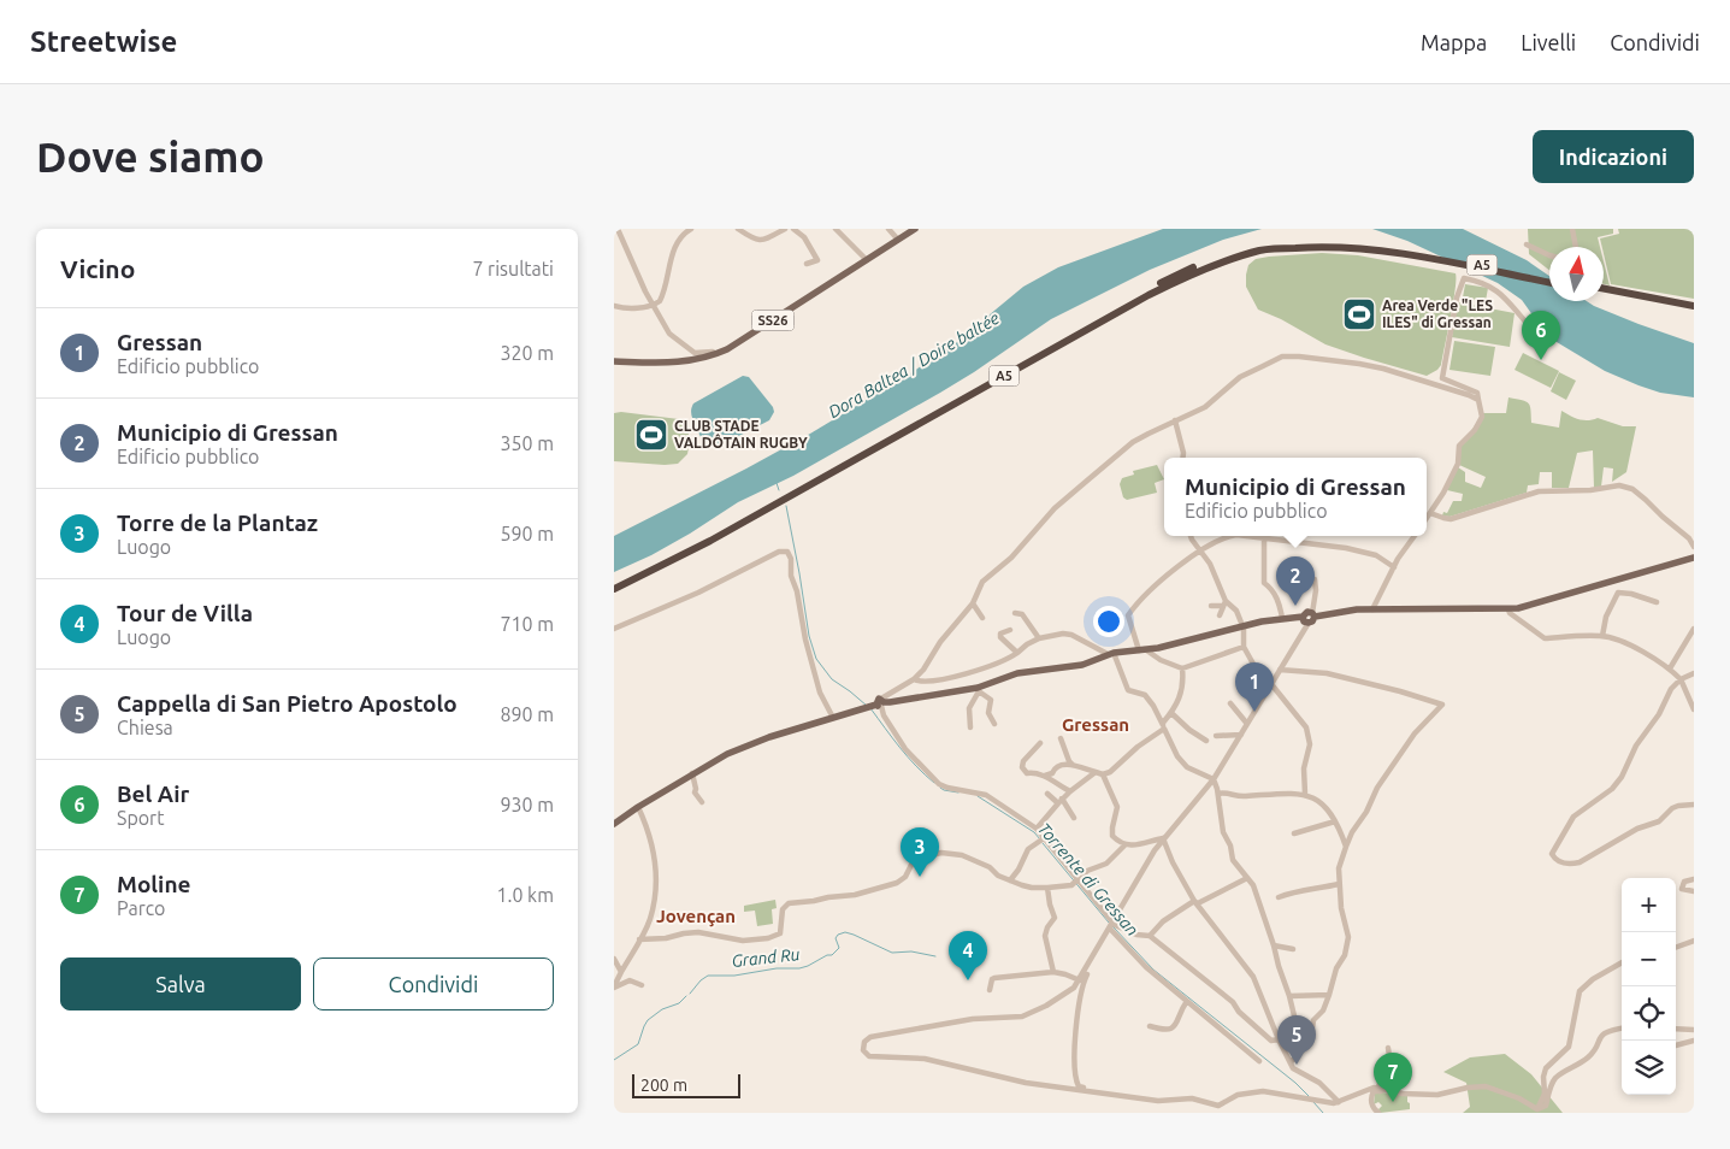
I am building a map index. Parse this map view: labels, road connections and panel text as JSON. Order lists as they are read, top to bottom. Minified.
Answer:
{"streets":{"highway":["A5"],"main road":["SS26"]},"districts":["Gressan","Jovençan"],"water":["Dora Baltea / Doire baltée","Torrente di Gressan","Grand Ru"],"places":{"sports":["Area Verde \"LES ILES\" di Gressan","CLUB STADE VALDÔTAIN RUGBY"]},"scale_bar":"200 m","north":"top","page":{"header":"Streetwise","nav":["Mappa","Livelli","Condividi"],"buttons":["Indicazioni",["Salva","Condividi"]],"title":"Dove siamo","heading":["Vicino","7 risultati"],"list":[{"mark":"1","name":"Gressan","note":"Edificio pubblico","value":"320 m"},{"mark":"2","name":"Municipio di Gressan","note":"Edificio pubblico","value":"350 m"},{"mark":"3","name":"Torre de la Plantaz","note":"Luogo","value":"590 m"},{"mark":"4","name":"Tour de Villa","note":"Luogo","value":"710 m"},{"mark":"5","name":"Cappella di San Pietro Apostolo","note":"Chiesa","value":"890 m"},{"mark":"6","name":"Bel Air","note":"Sport","value":"930 m"},{"mark":"7","name":"Moline","note":"Parco","value":"1.0 km"}],"pins":["6","2","1","3","4","5","7"],"popup":["Municipio di Gressan","Edificio pubblico"],"map_buttons":["+","−"],"scale":"200 m"}}
